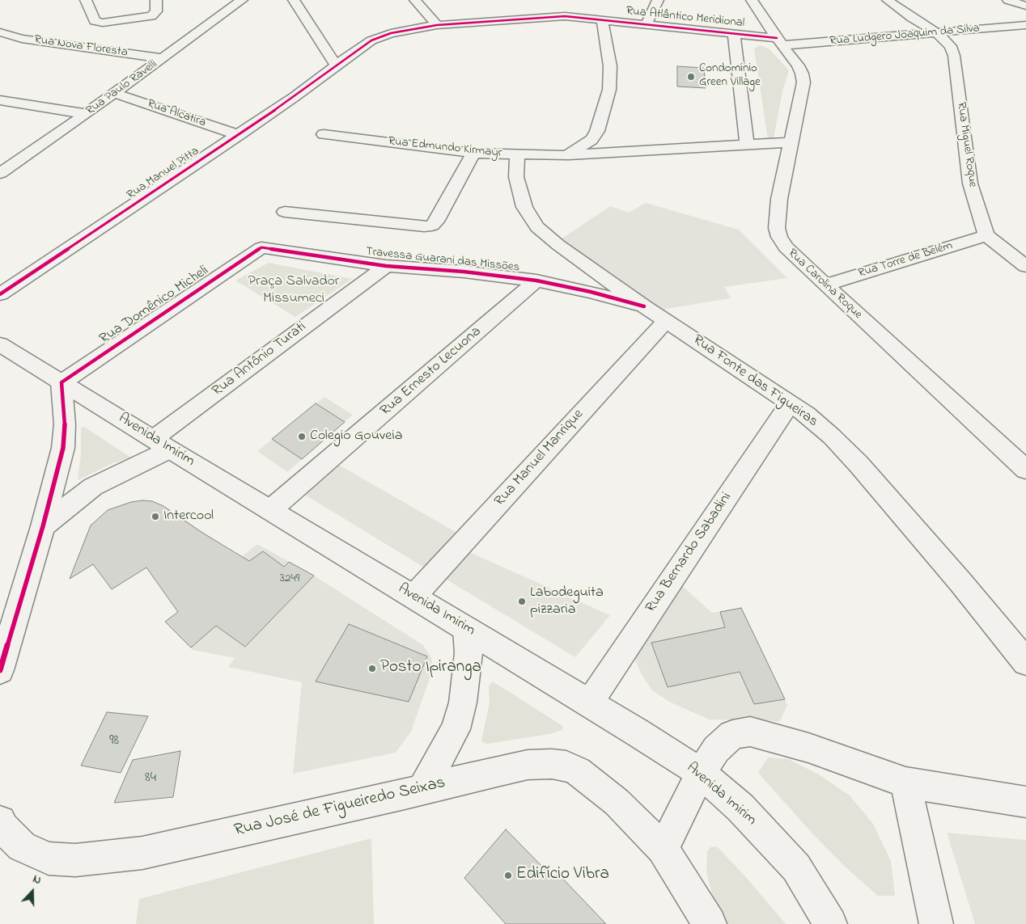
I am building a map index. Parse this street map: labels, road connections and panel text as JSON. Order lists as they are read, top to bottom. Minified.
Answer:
{"streets":{"street":["Rua Atlântico Meridional","Rua Ludgero Joaquim da Silva","Rua Nova Floresta","Rua Paulo Ravelli","Rua Alcatira","Rua Miguel Roque","Rua Edmundo Kirmayr","Rua Manuel Pitta","Travessa Guarani das Missões","Rua Torre de Belém","Rua Carolina Roque","Rua Domênico Micheli","Rua Antônio Turati","Rua Ernesto Lecuona","Rua Fonte das Figueiras","Avenida Imirim","Rua Manuel Manrique","Rua Bernardo Sabadini","Rua José de Figueiredo Seixas"]},"crossings":[["Rua Atlântico Meridional","Rua Ludgero Joaquim da Silva"],["Rua Atlântico Meridional","Rua Manuel Pitta"],["Rua Atlântico Meridional","Rua Carolina Roque"],["Rua Ludgero Joaquim da Silva","Rua Miguel Roque"],["Rua Ludgero Joaquim da Silva","Rua Carolina Roque"],["Rua Nova Floresta","Rua Paulo Ravelli"],["Rua Paulo Ravelli","Rua Alcatira"],["Rua Alcatira","Rua Manuel Pitta"],["Rua Miguel Roque","Rua Torre de Belém"],["Rua Edmundo Kirmayr","Rua Carolina Roque"],["Rua Edmundo Kirmayr","Rua Fonte das Figueiras"],["Travessa Guarani das Missões","Rua Domênico Micheli"],["Travessa Guarani das Missões","Rua Antônio Turati"],["Travessa Guarani das Missões","Rua Ernesto Lecuona"],["Travessa Guarani das Missões","Rua Fonte das Figueiras"],["Rua Torre de Belém","Rua Carolina Roque"],["Rua Domênico Micheli","Avenida Imirim"],["Rua Antônio Turati","Avenida Imirim"],["Rua Ernesto Lecuona","Avenida Imirim"],["Rua Fonte das Figueiras","Rua Manuel Manrique"],["Rua Fonte das Figueiras","Rua Bernardo Sabadini"],["Avenida Imirim","Rua Manuel Manrique"],["Avenida Imirim","Rua Bernardo Sabadini"]],"parks":["Praça Salvador Missumeci"],"places":["Condomínio Green Village","Colegio Gouveia","Intercool","Labodeguita pizzaria","Posto Ipiranga","Edifício Vibra"],"house_numbers":["3249","98","84"],"north":"top"}
